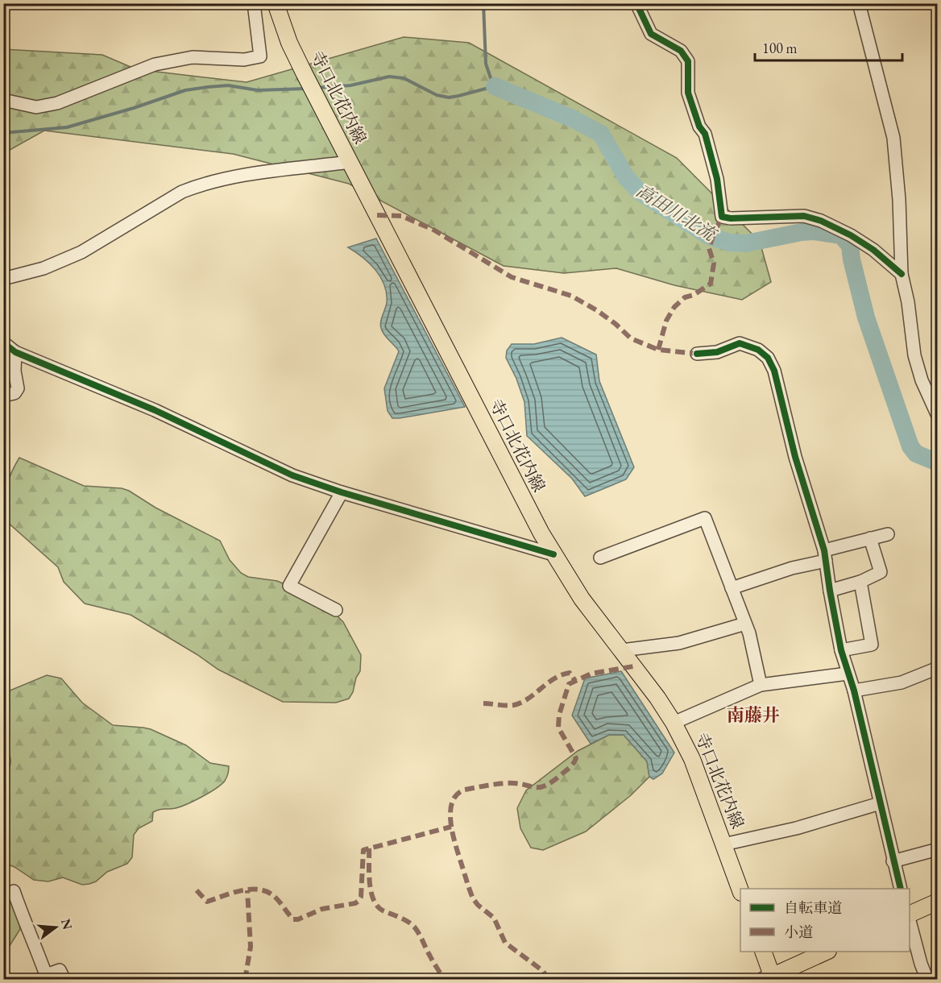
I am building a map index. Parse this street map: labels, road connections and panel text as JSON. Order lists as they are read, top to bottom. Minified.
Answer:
{"streets":{"main road":["寺口北花内線"]},"districts":["南藤井"],"water":["高田川北流"],"legend":["自転車道","小道"],"scale_bar":"100 m","north":"right"}
